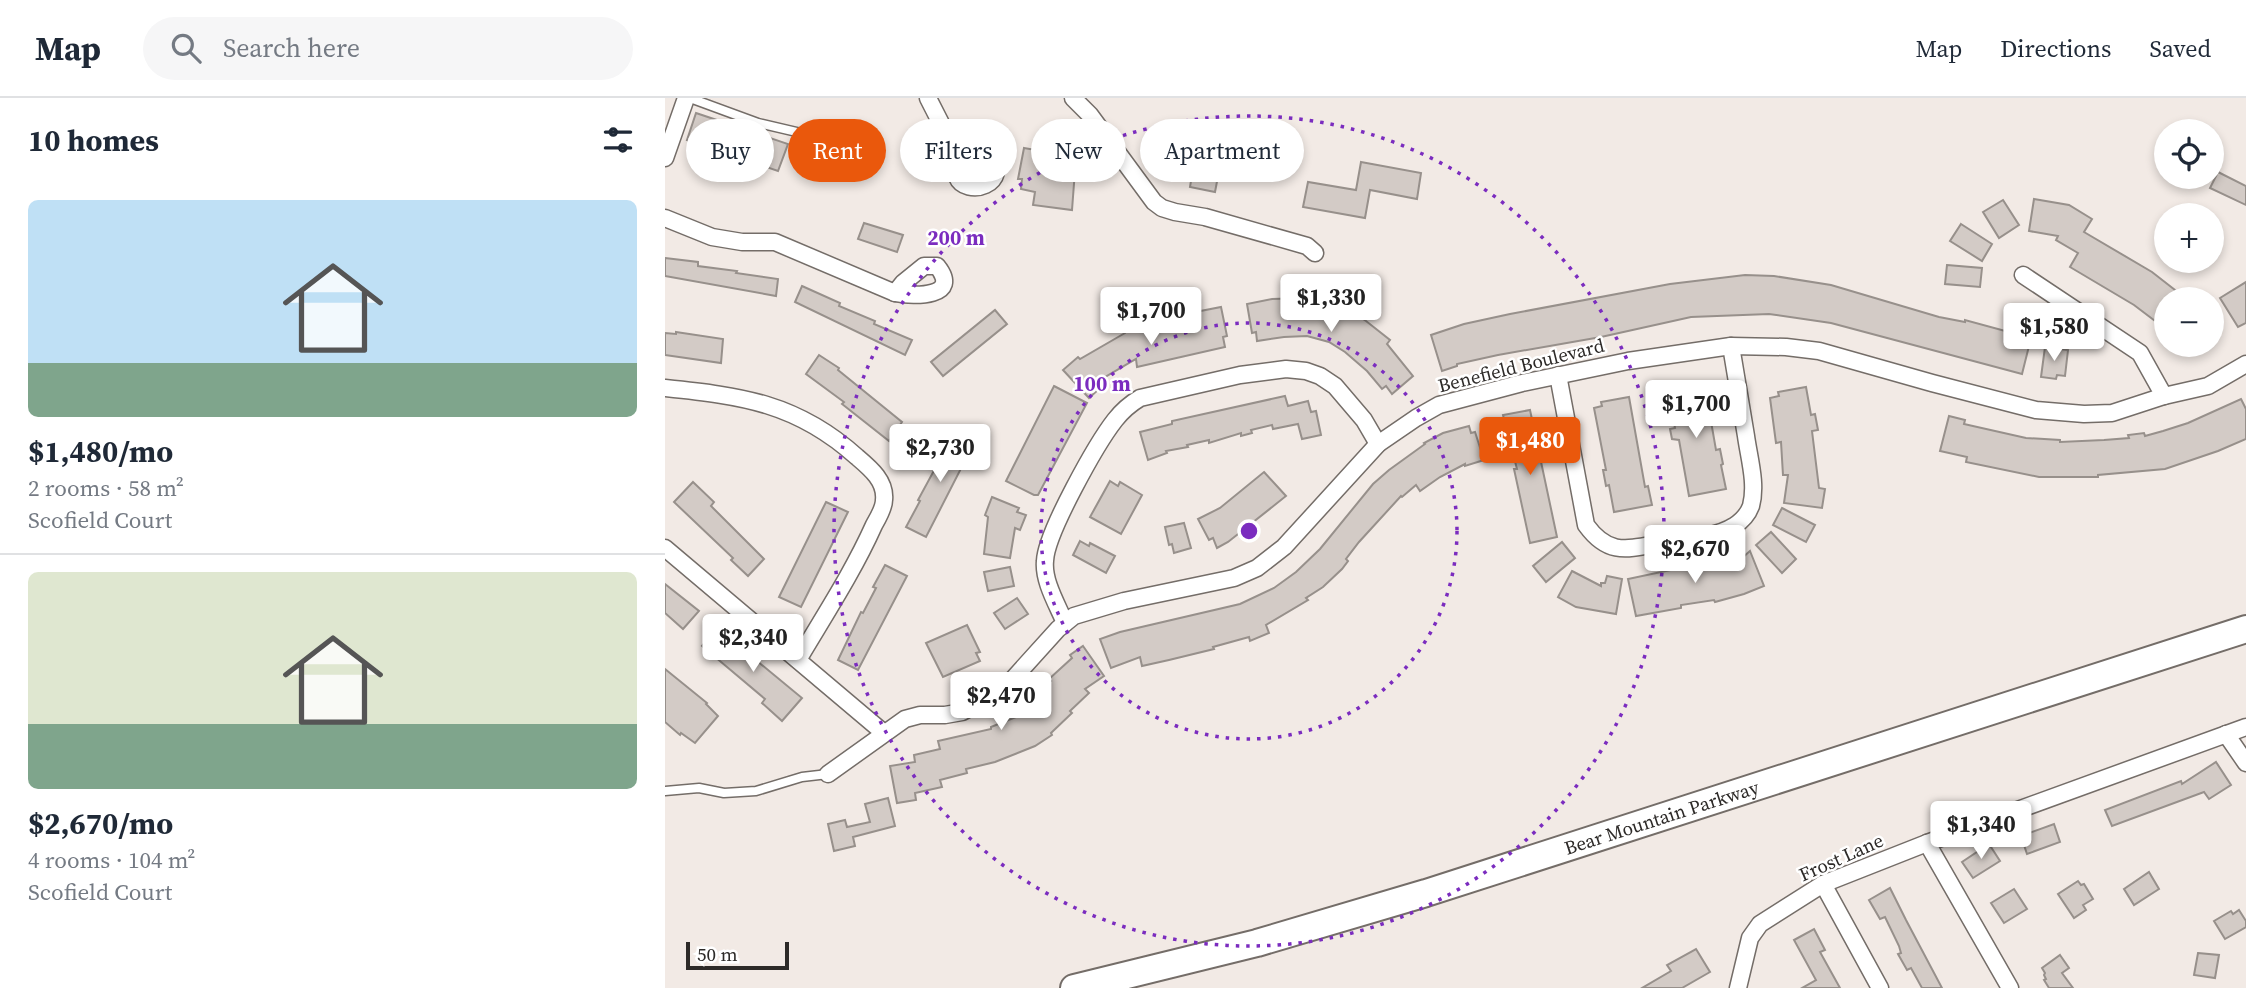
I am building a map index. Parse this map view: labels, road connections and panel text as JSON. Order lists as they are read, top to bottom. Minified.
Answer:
{"streets":{"highway":["Bear Mountain Parkway"],"street":["Benefield Boulevard","Frost Lane"]},"scale_bar":"50 m","page":{"header":"Map","search":"Search here","nav":["Map","Directions","Saved"],"heading":"10 homes","map_buttons":["+","−"],"chip":["Buy","Rent","Filters","New","Apartment"],"list":[{"name":"$1,480/mo","note":"2 rooms · 58 m² · Scofield Court"},{"name":"$2,670/mo","note":"4 rooms · 104 m² · Scofield Court"}],"price":["$1,330","$1,700","$1,580","$1,700","$1,480","$2,730","$2,670","$2,340","$2,470","$1,340"],"scale":"50 m"},"rings":["200 m","100 m"]}
